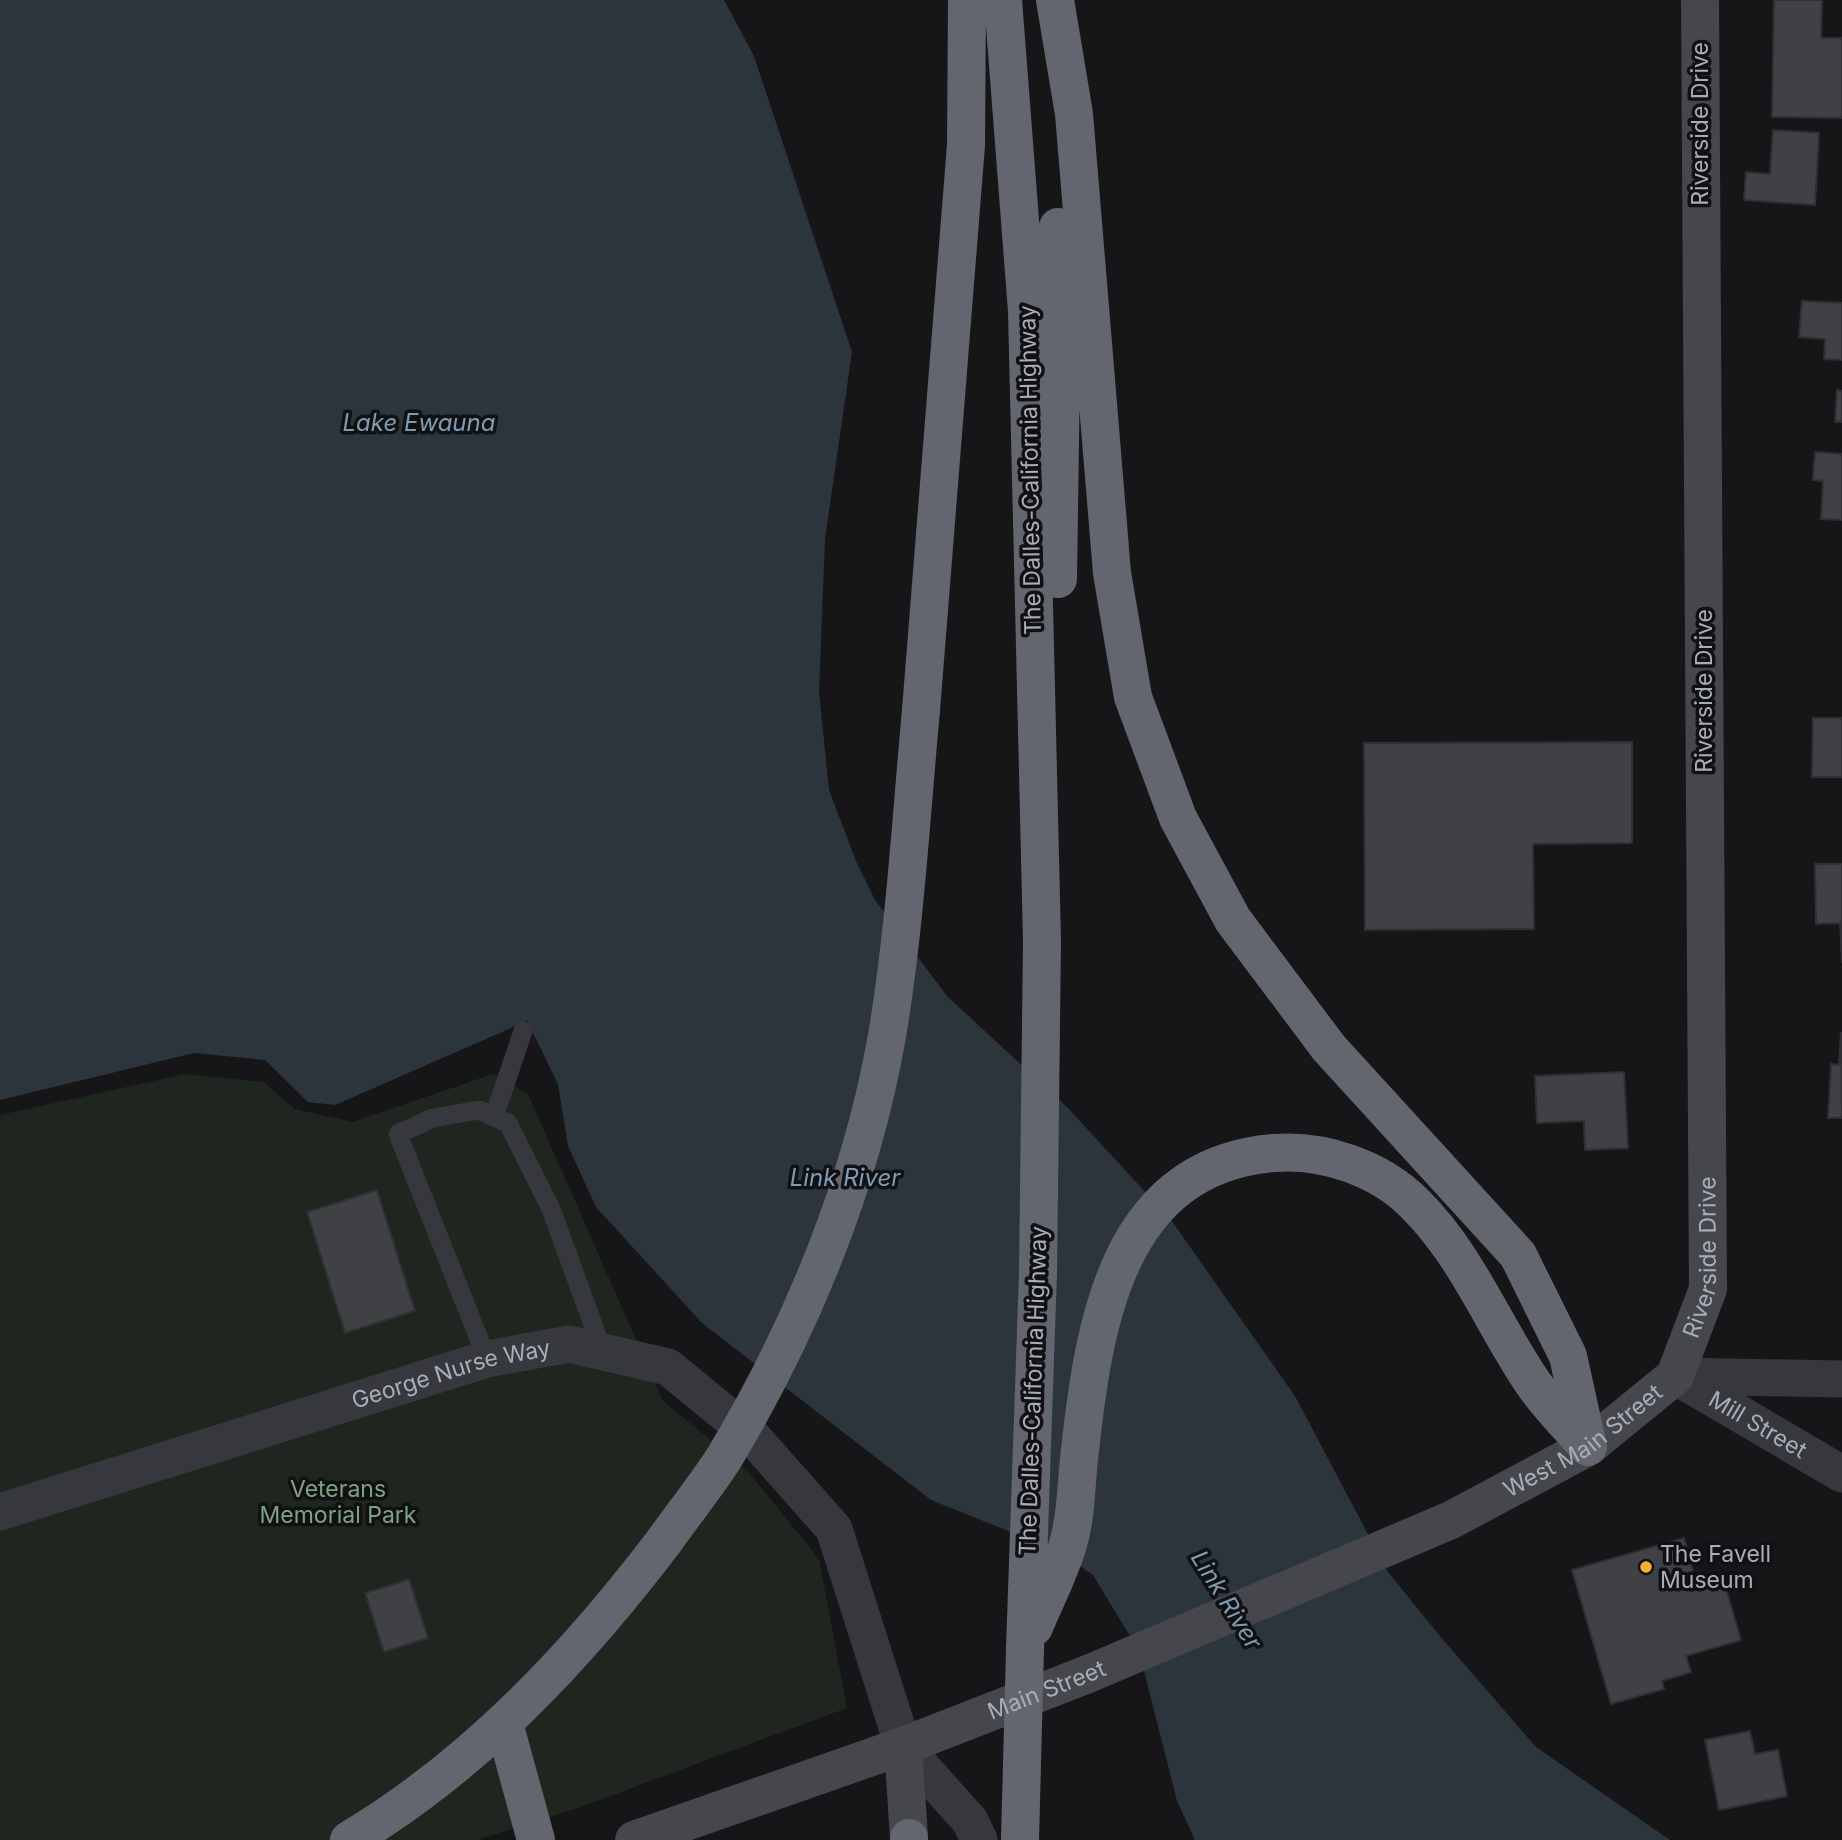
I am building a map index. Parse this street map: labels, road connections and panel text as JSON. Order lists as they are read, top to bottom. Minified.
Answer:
{"streets":{"highway":["The Dalles-California Highway"],"street":["Riverside Drive","George Nurse Way","Mill Street","West Main Street","Main Street"]},"crossings":[["Riverside Drive","Mill Street"],["Riverside Drive","West Main Street"],["George Nurse Way","Main Street"],["Mill Street","West Main Street"],["West Main Street","Main Street"]],"water":["Lake Ewauna","Link River"],"parks":["Veterans Memorial Park"],"places":["The Favell Museum"]}
